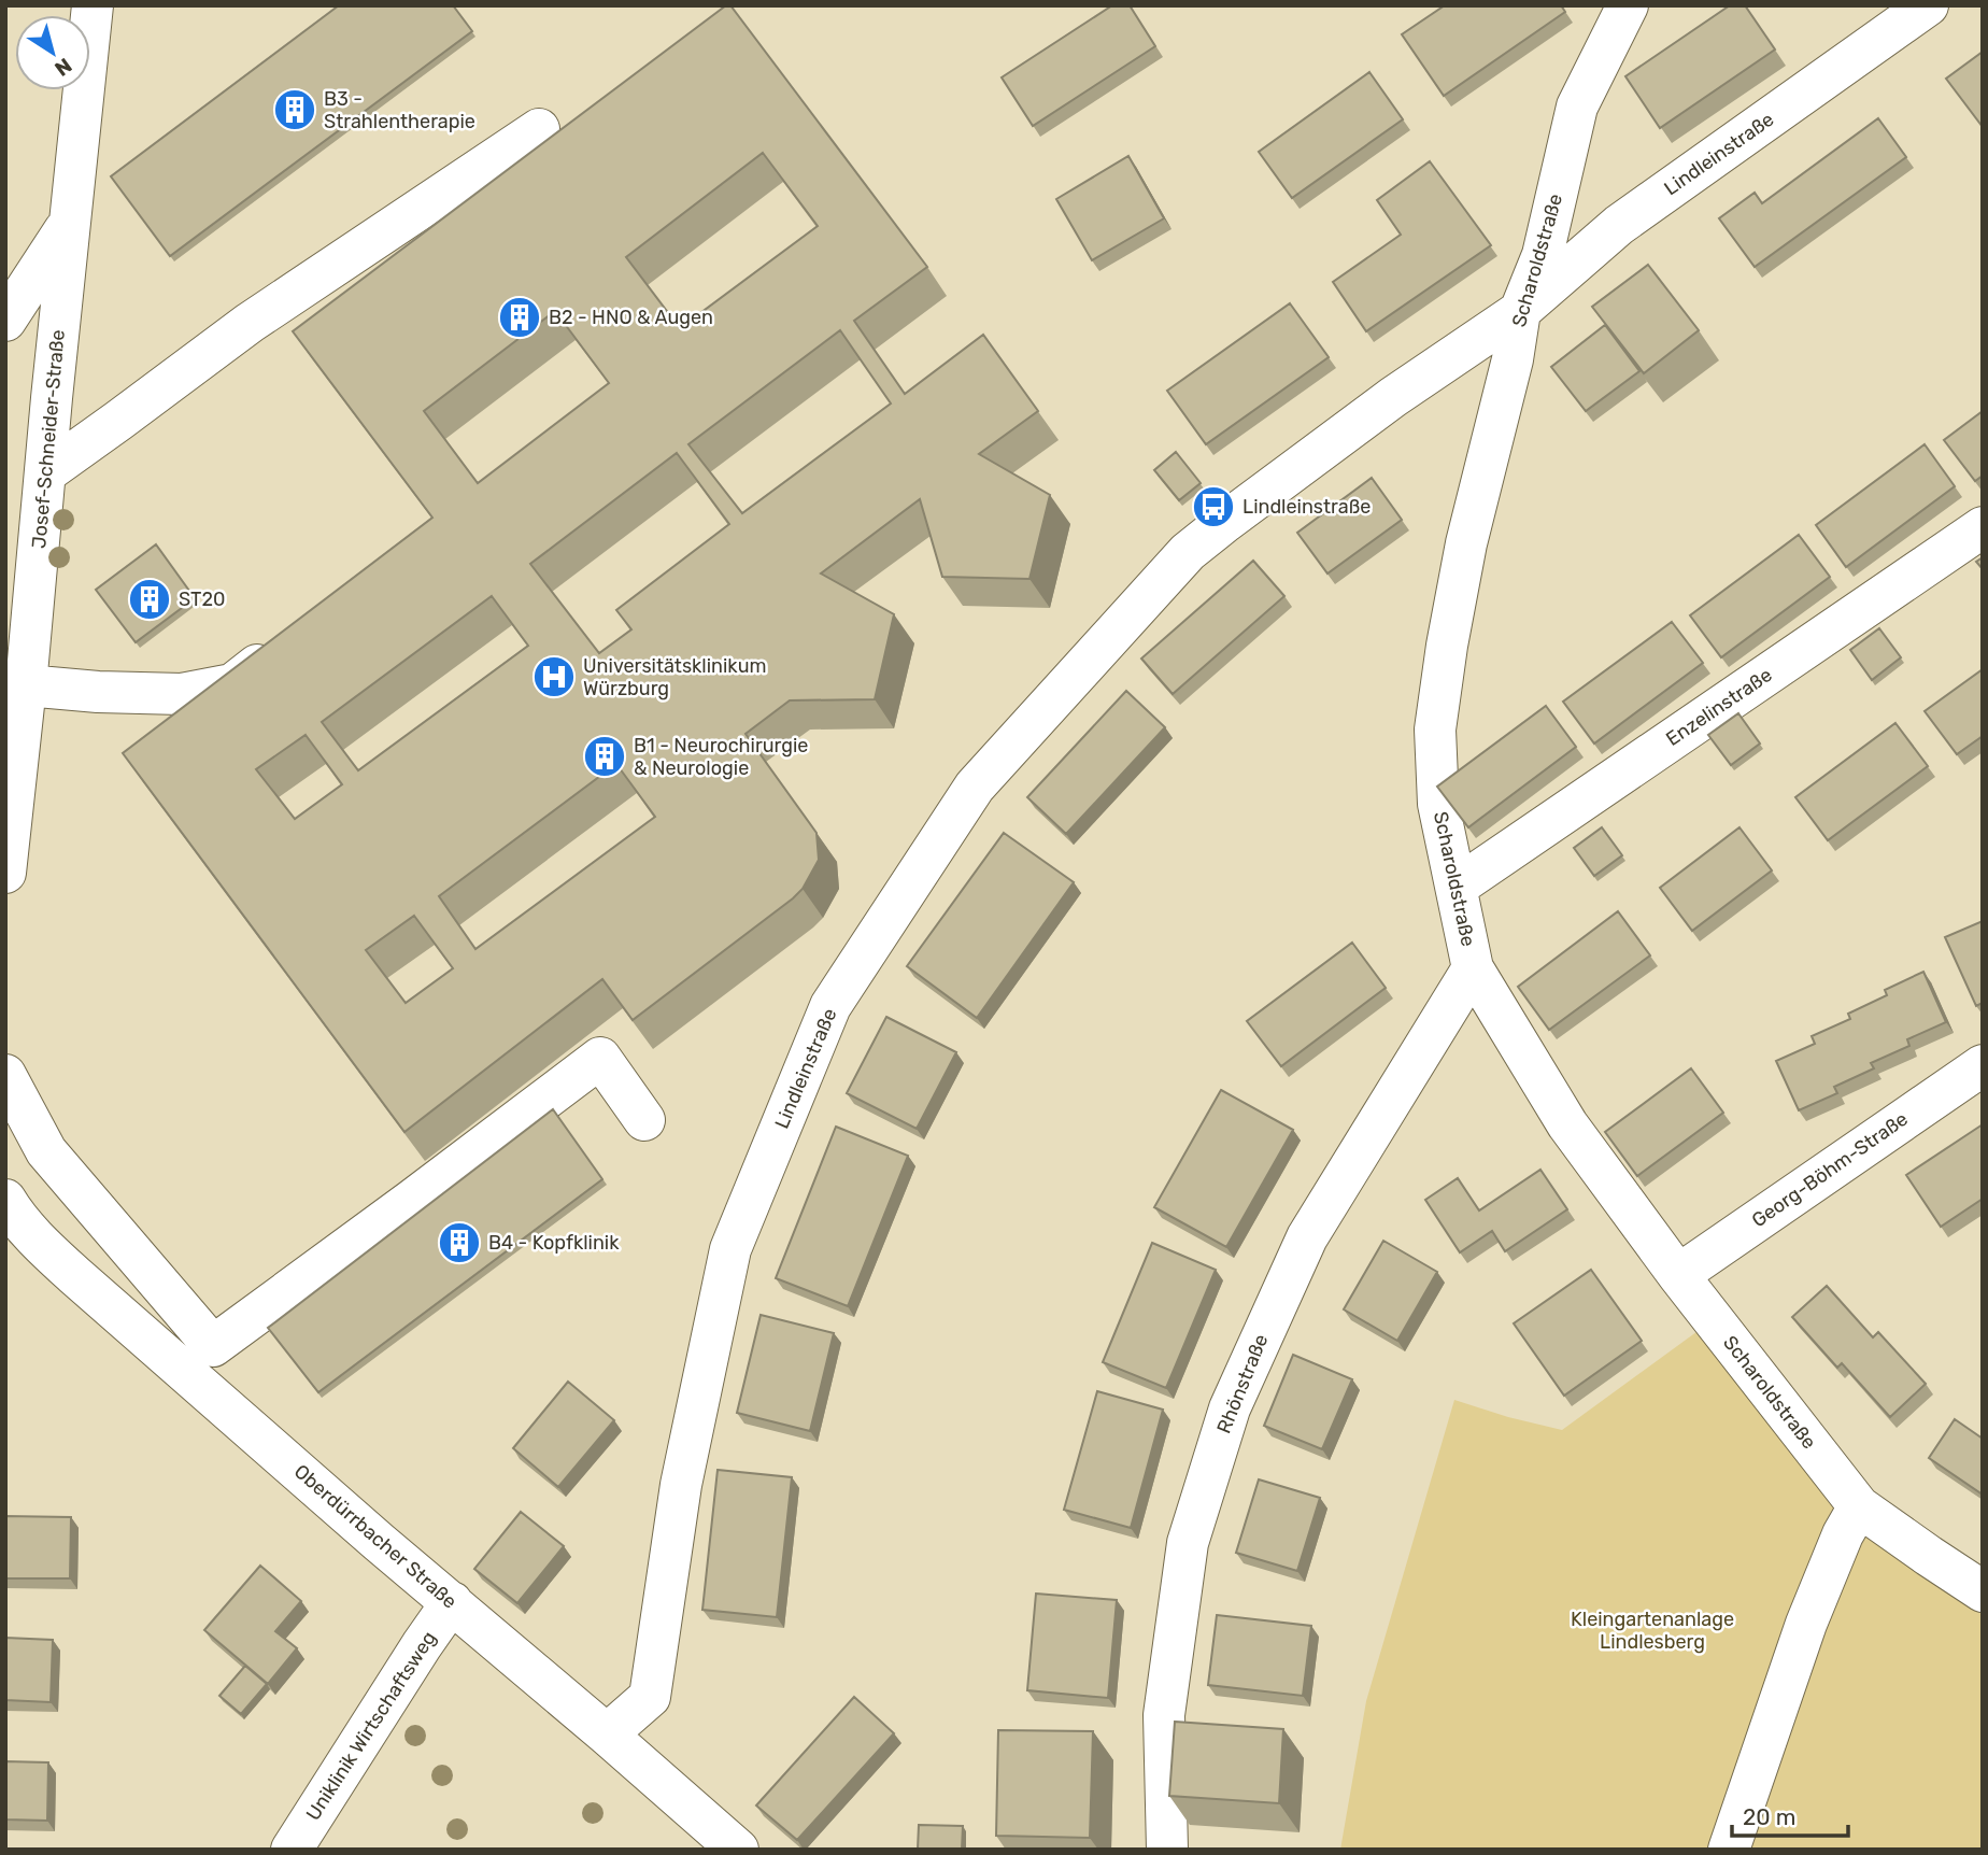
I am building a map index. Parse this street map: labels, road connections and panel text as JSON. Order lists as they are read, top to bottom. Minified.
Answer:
{"streets":{"street":["Lindleinstraße","Scharoldstraße","Josef-Schneider-Straße","Enzelinstraße","Georg-Böhm-Straße","Rhönstraße","Oberdürrbacher Straße","Uniklinik Wirtschaftsweg"]},"crossings":[["Lindleinstraße","Scharoldstraße"],["Lindleinstraße","Oberdürrbacher Straße"],["Scharoldstraße","Enzelinstraße"],["Scharoldstraße","Georg-Böhm-Straße"],["Scharoldstraße","Rhönstraße"],["Oberdürrbacher Straße","Uniklinik Wirtschaftsweg"]],"parks":["Kleingartenanlage Lindlesberg"],"places":{"building":["B3 - Strahlentherapie","B2 - HNO & Augen","ST20","B1 - Neurochirurgie & Neurologie","B4 - Kopfklinik"],"bus stop":["Lindleinstraße"],"hospital":["Universitätsklinikum Würzburg"]},"scale_bar":"20 m","north":"bottom right"}
